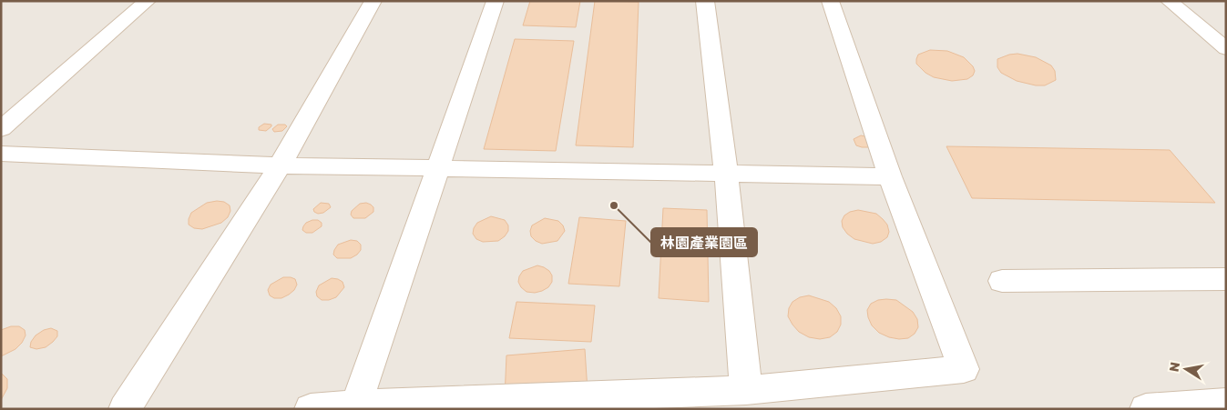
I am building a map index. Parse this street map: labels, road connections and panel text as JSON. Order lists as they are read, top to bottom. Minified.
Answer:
{"places":["林園產業園區"],"north":"left"}
